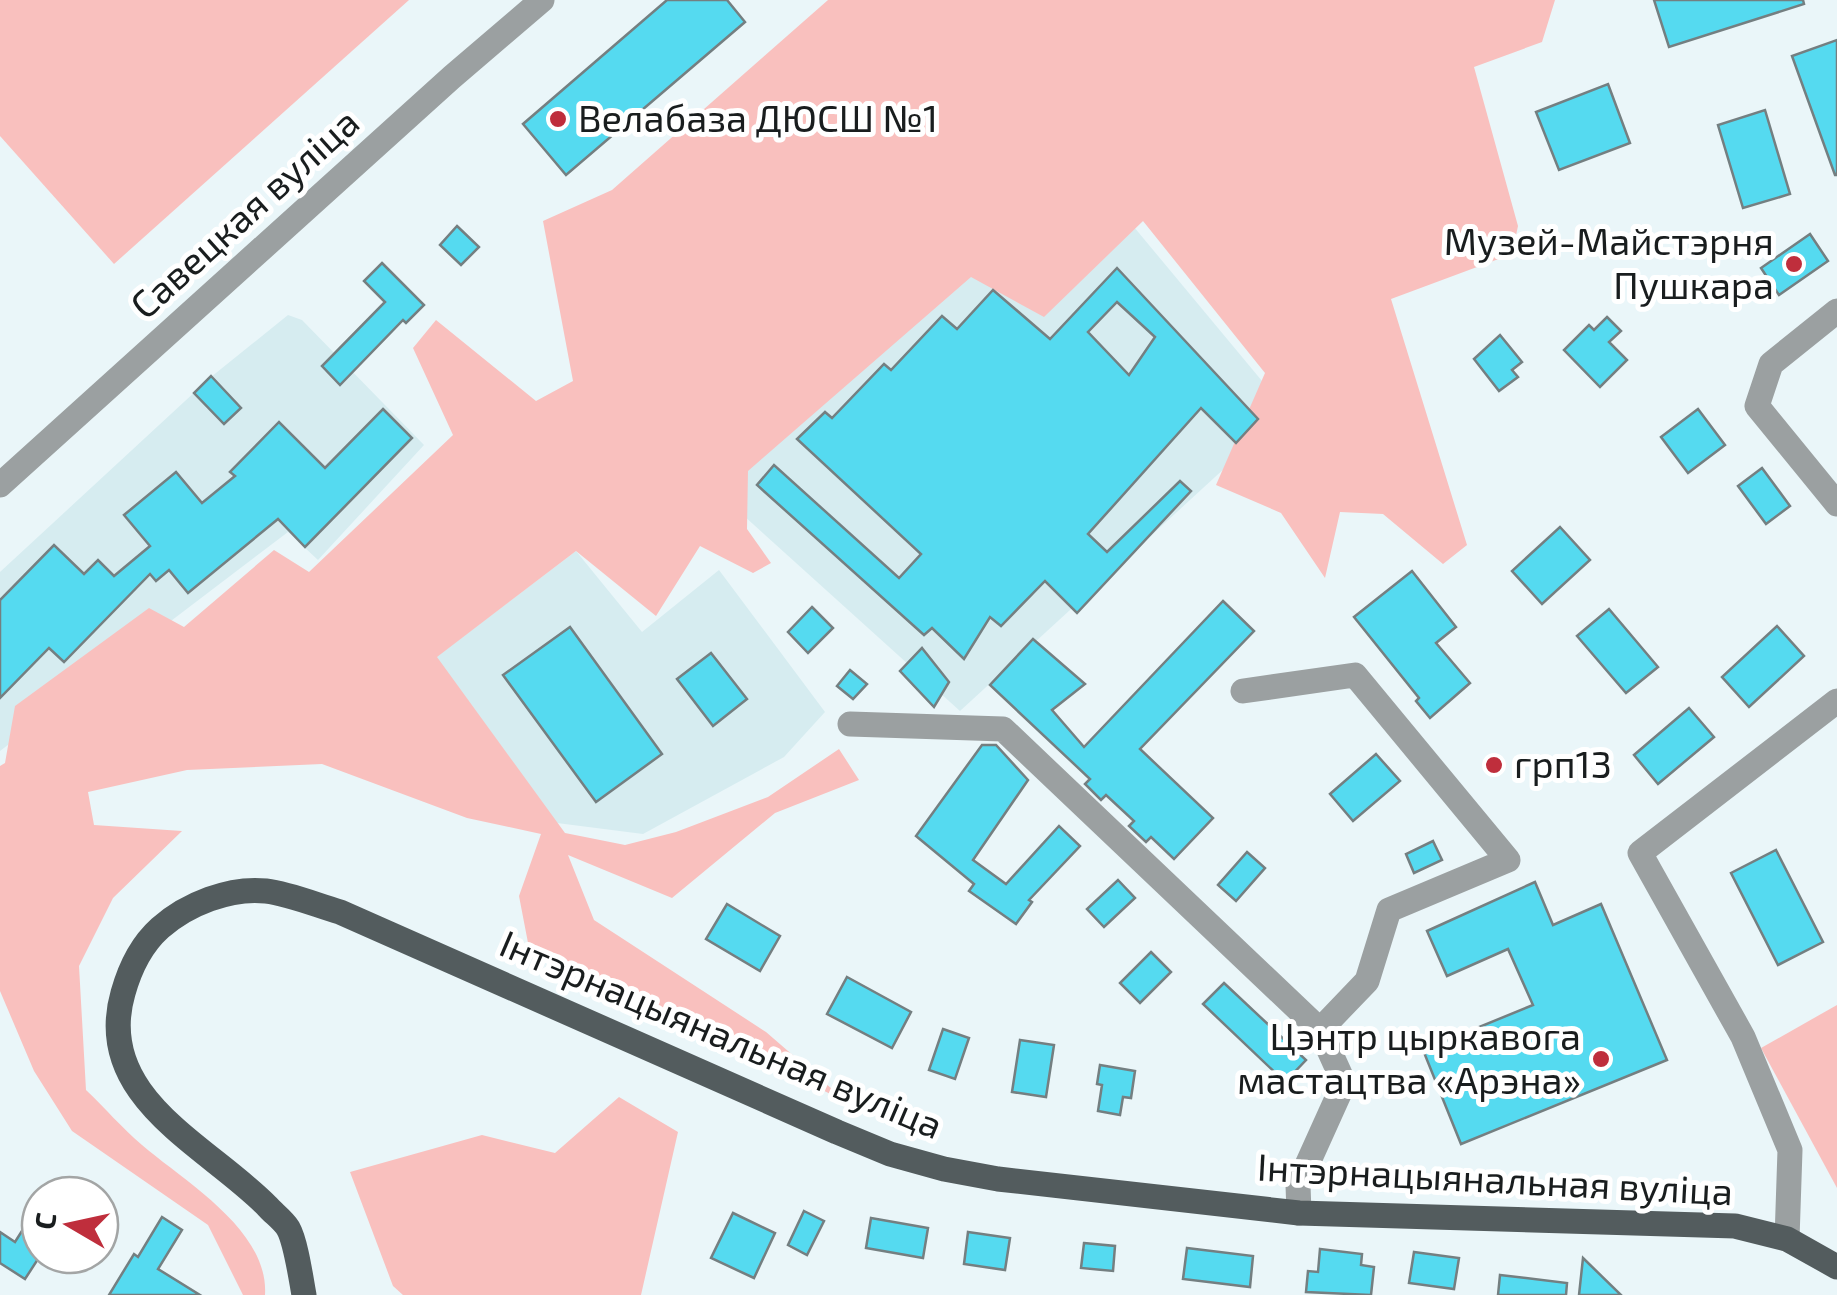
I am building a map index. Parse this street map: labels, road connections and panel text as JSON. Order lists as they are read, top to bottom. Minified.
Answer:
{"streets":{"main road":["Інтэрнацыянальная вуліца"],"street":["Савецкая вуліца"]},"places":["Велабаза ДЮСШ №1","Музей-Майстэрня Пушкара","грп13","Цэнтр цыркавога мастацтва «Арэна»"],"north":"left"}
